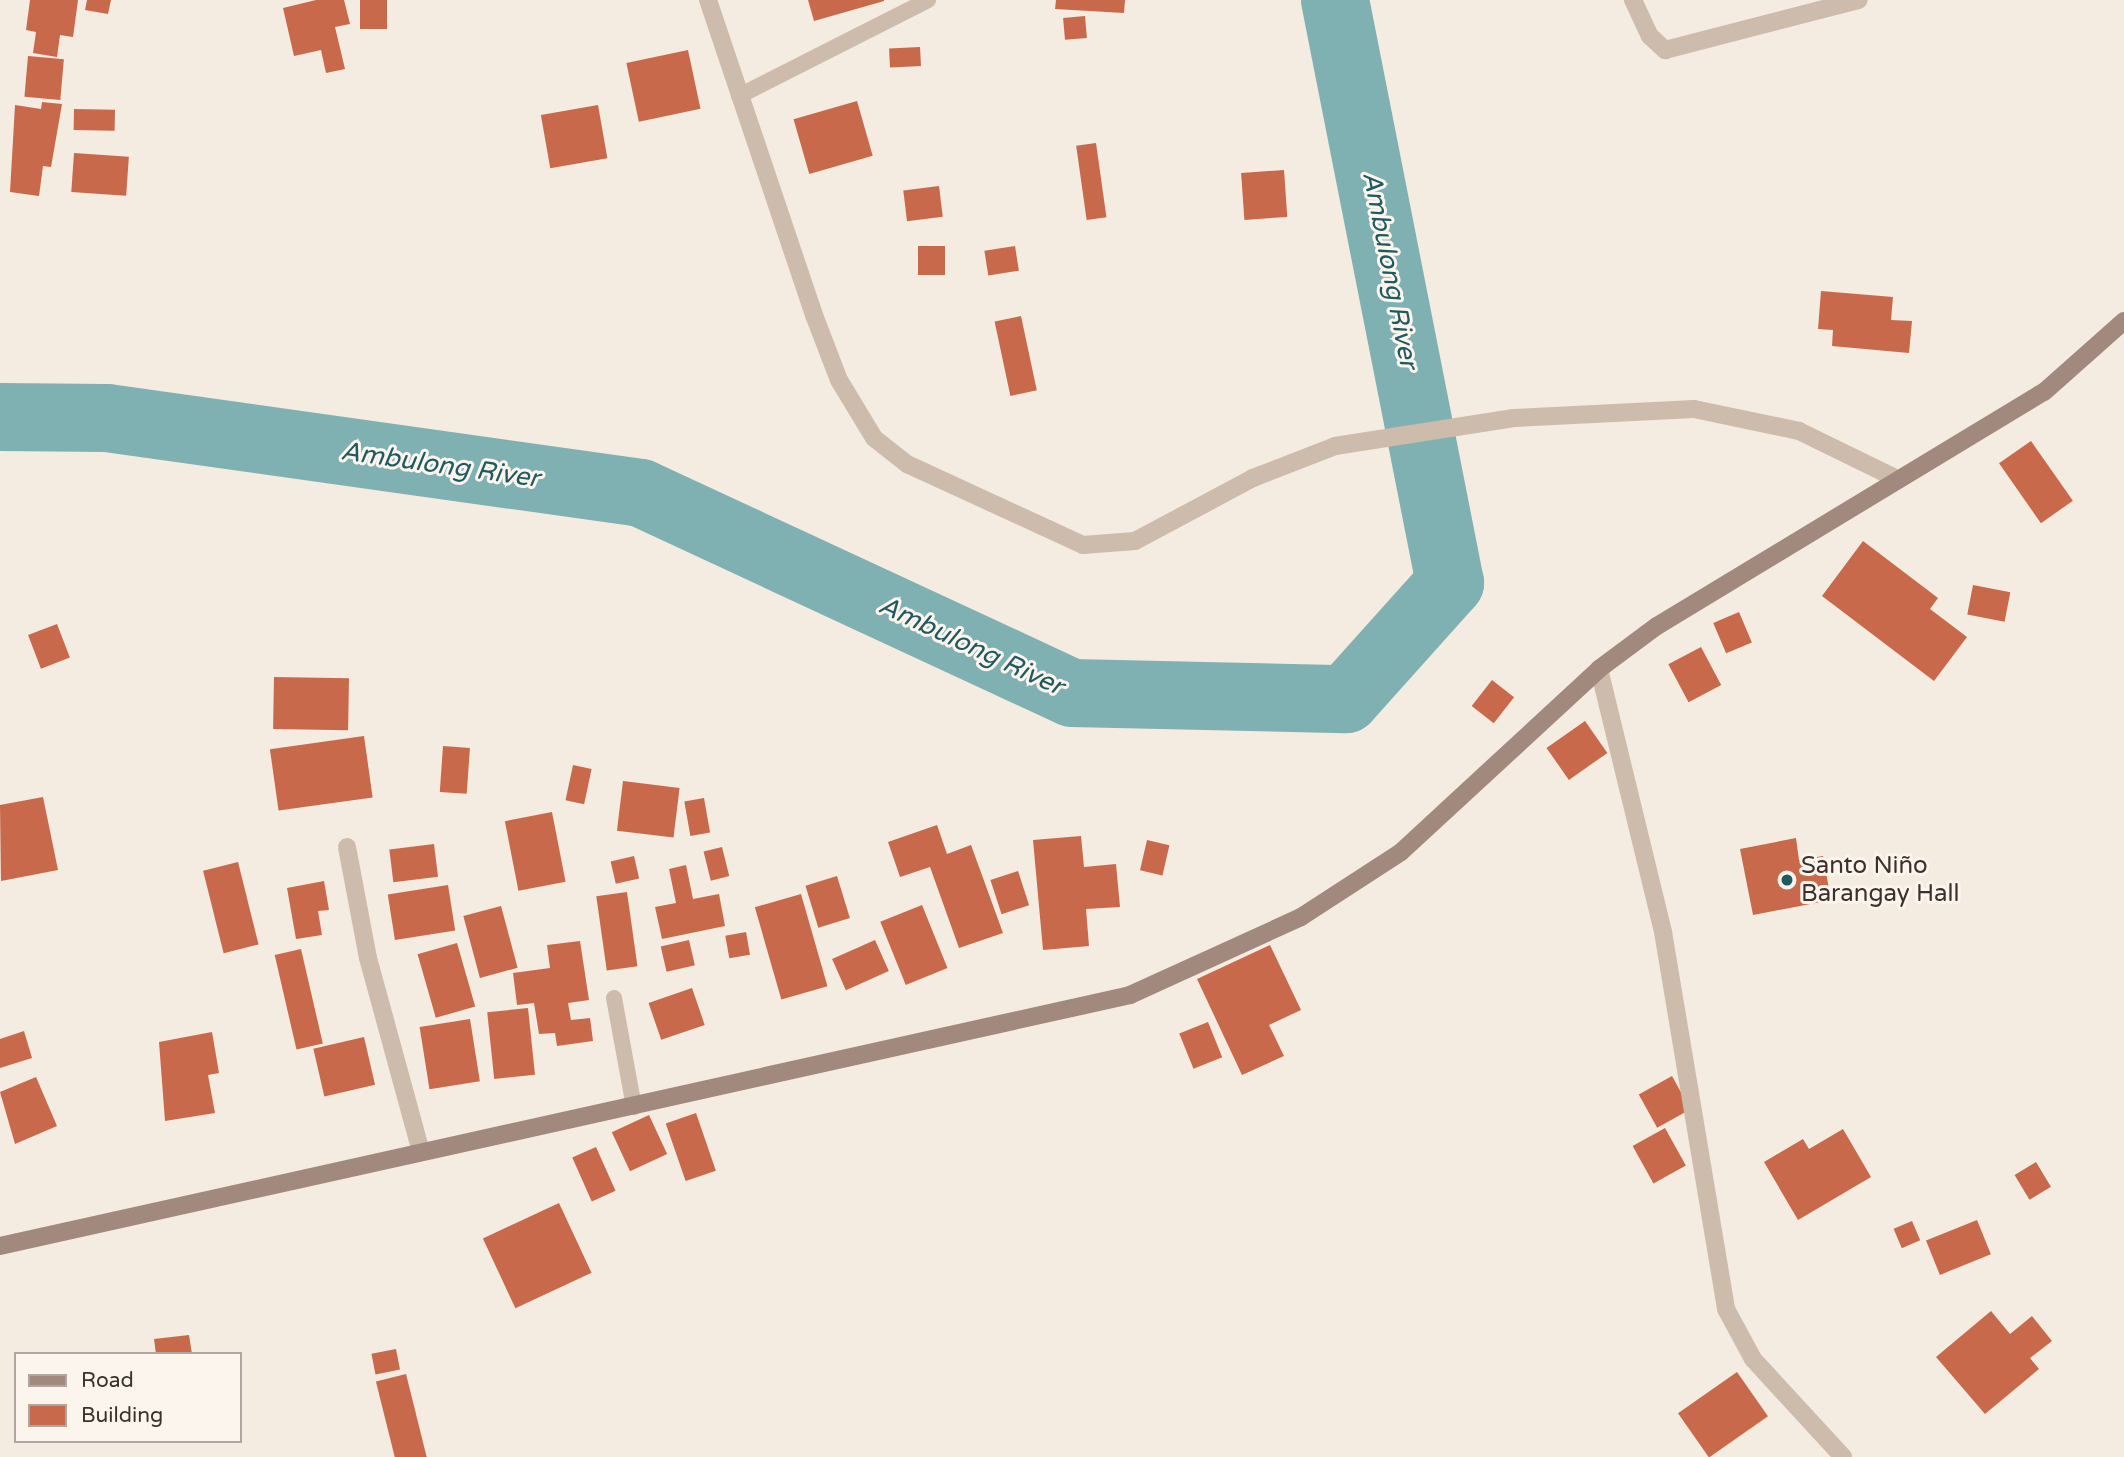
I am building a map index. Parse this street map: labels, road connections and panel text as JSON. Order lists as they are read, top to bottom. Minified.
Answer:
{"water":["Ambulong River"],"places":["Santo Niño Barangay Hall"],"legend":["Road","Building"]}
